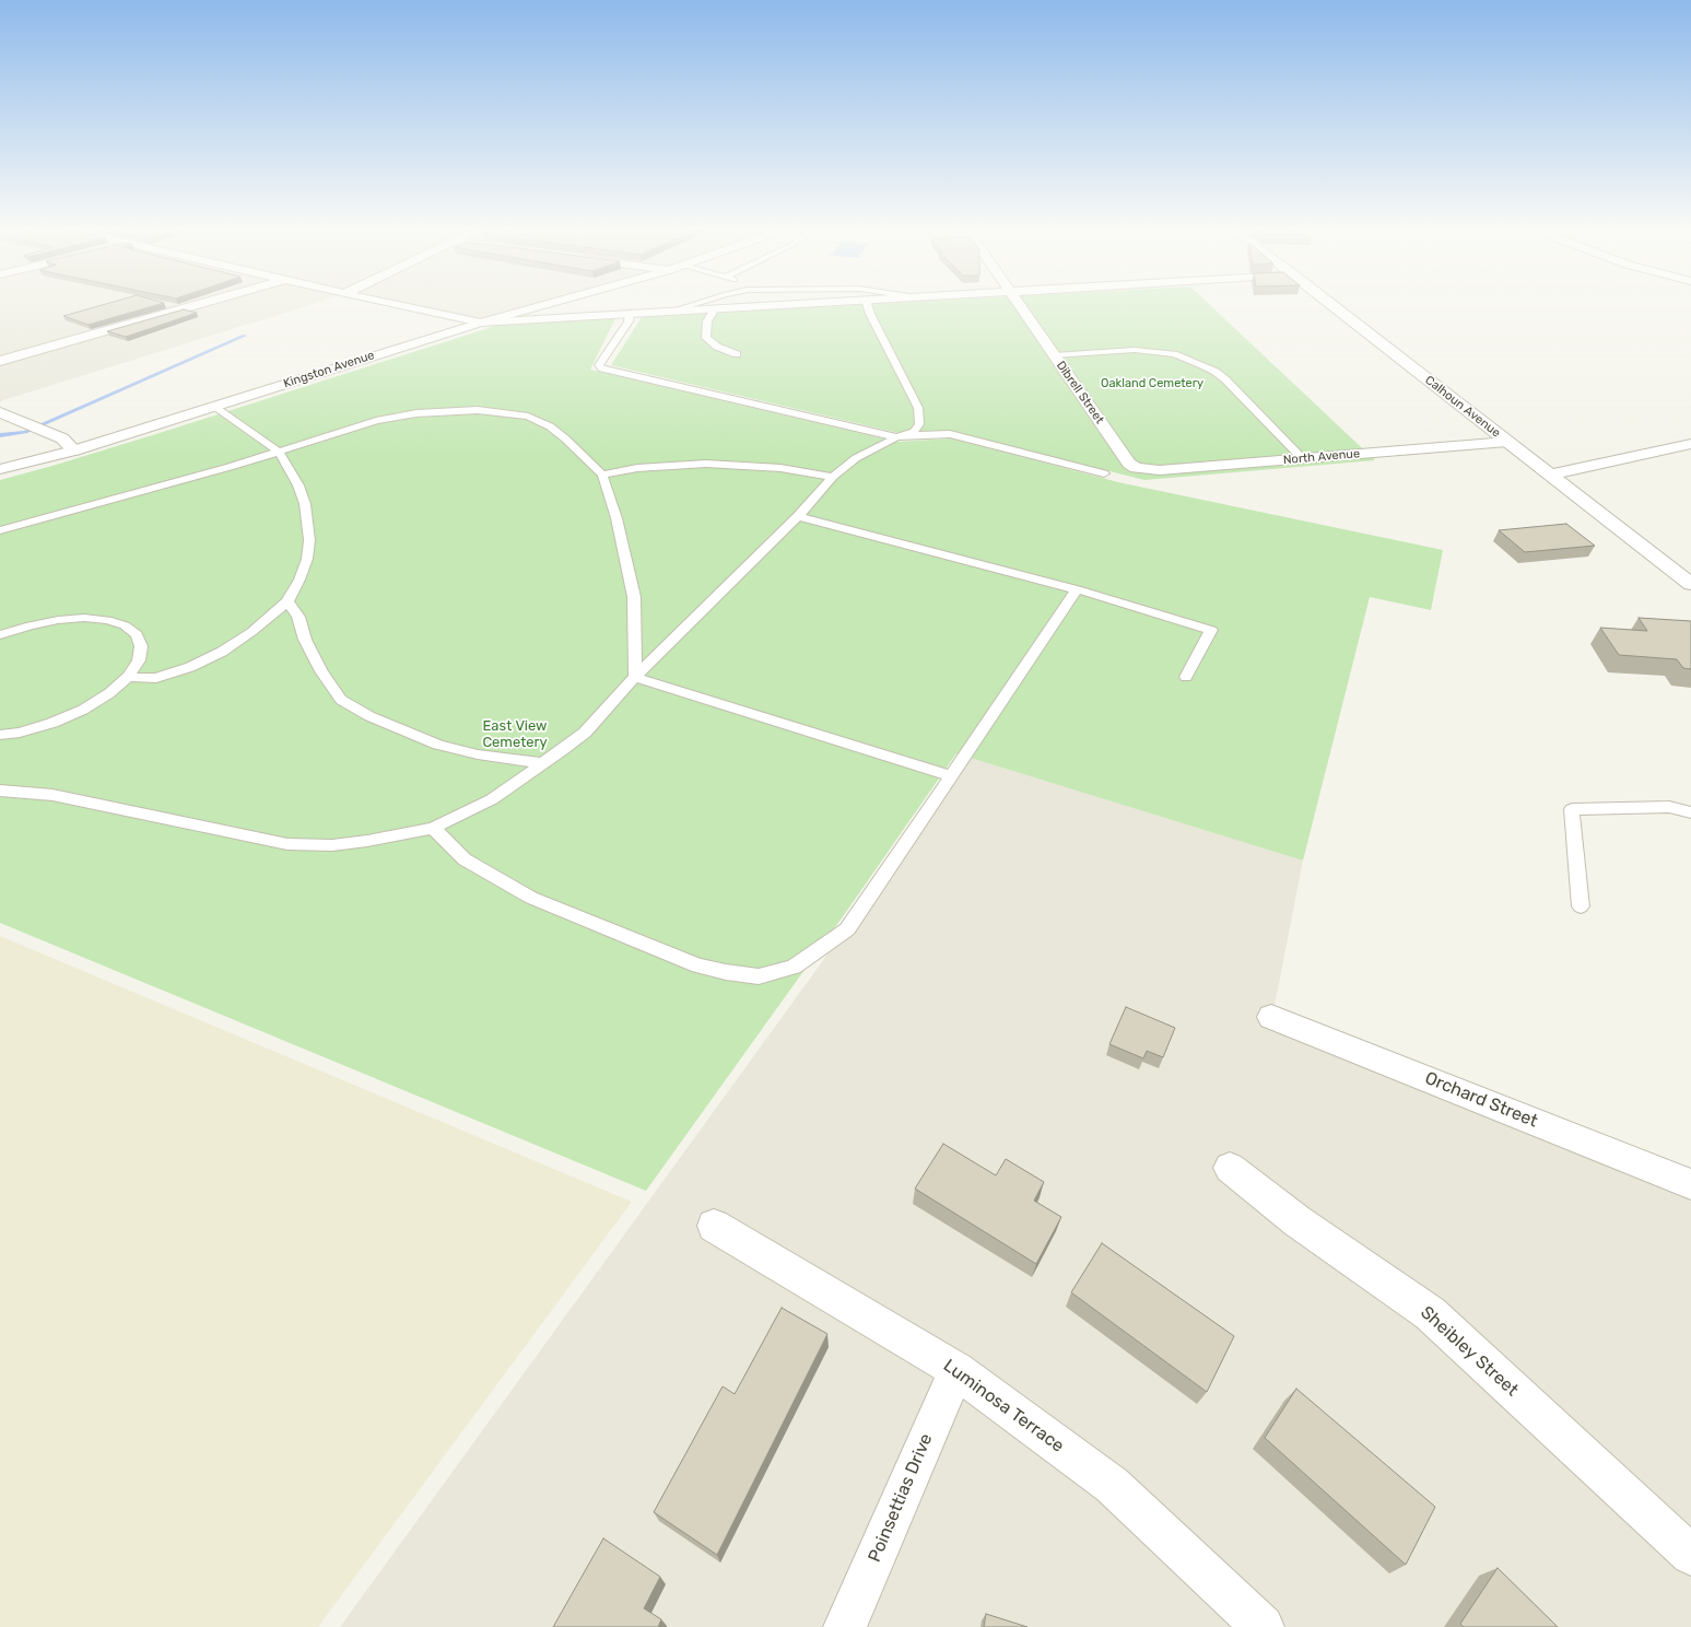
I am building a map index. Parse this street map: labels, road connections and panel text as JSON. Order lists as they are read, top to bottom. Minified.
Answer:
{"streets":{"street":["Kingston Avenue","Dibrell Street","Calhoun Avenue","North Avenue","Orchard Street","Sheibley Street","Luminosa Terrace","Poinsettias Drive"]},"crossings":[["Dibrell Street","North Avenue"],["Calhoun Avenue","North Avenue"],["Luminosa Terrace","Poinsettias Drive"]],"parks":["Oakland Cemetery","East View Cemetery"]}
